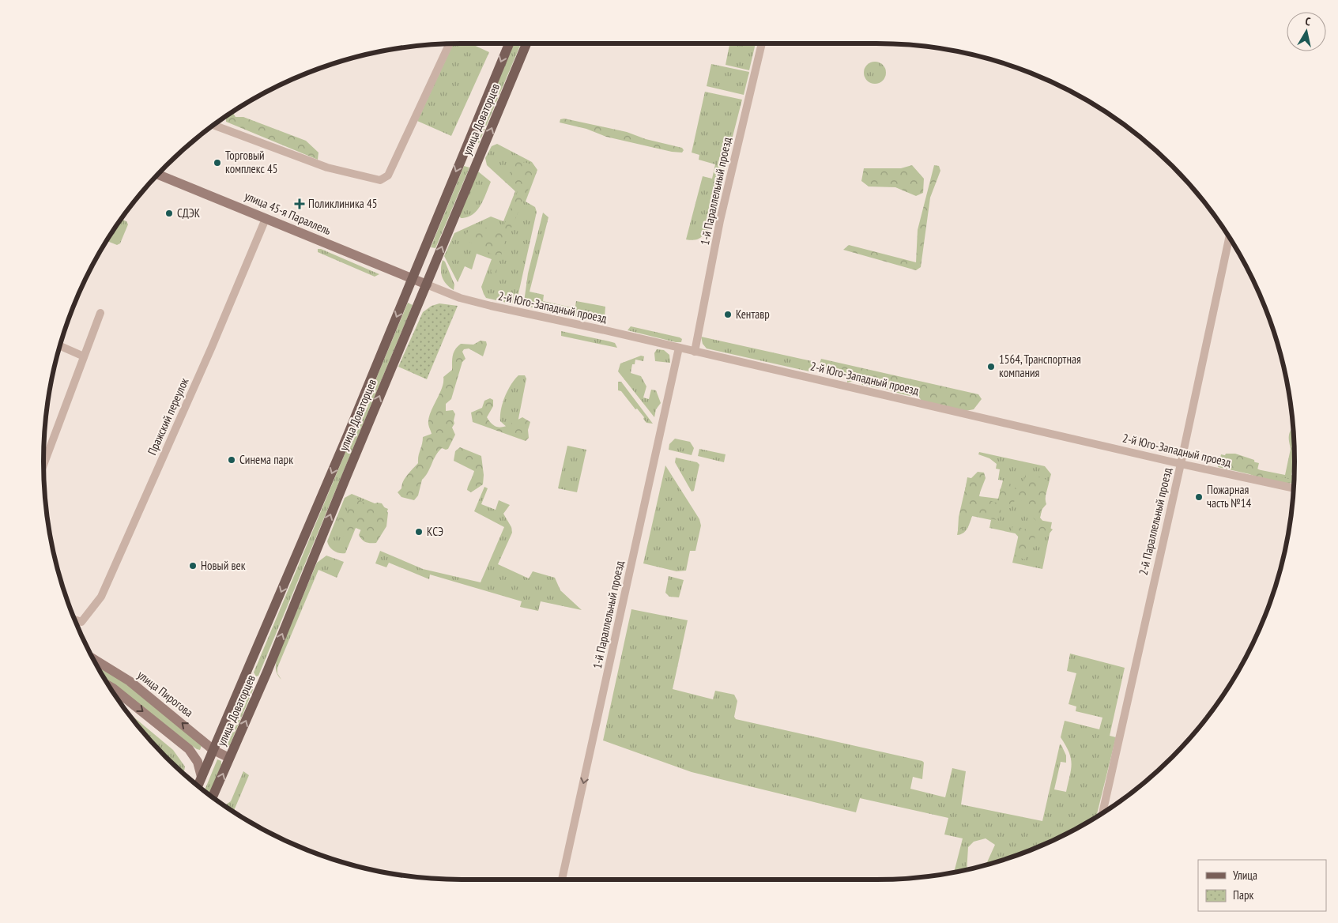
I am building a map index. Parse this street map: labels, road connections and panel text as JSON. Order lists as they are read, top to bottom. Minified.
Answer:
{"streets":{"main road":["улица Доваторцев","улица 45-я Параллель","улица Пирогова"],"street":["1-й Параллельный проезд","2-й Юго-Западный проезд","Пражский переулок","2-й Параллельный проезд"]},"crossings":[["улица Доваторцев","улица 45-я Параллель"],["улица Доваторцев","2-й Юго-Западный проезд"],["улица Доваторцев","улица Пирогова"],["1-й Параллельный проезд","2-й Юго-Западный проезд"],["улица 45-я Параллель","2-й Юго-Западный проезд"],["улица 45-я Параллель","Пражский переулок"],["2-й Юго-Западный проезд","2-й Параллельный проезд"]],"one_way":["1-й Параллельный проезд"],"places":{"other":["Торговый комплекс 45","СДЭК","Кентавр","1564, Транспортная компания","Синема парк","Пожарная часть №14","КСЭ","Новый век"],"health":["Поликлиника 45"]},"legend":["Улица","Парк"],"north":"top"}
